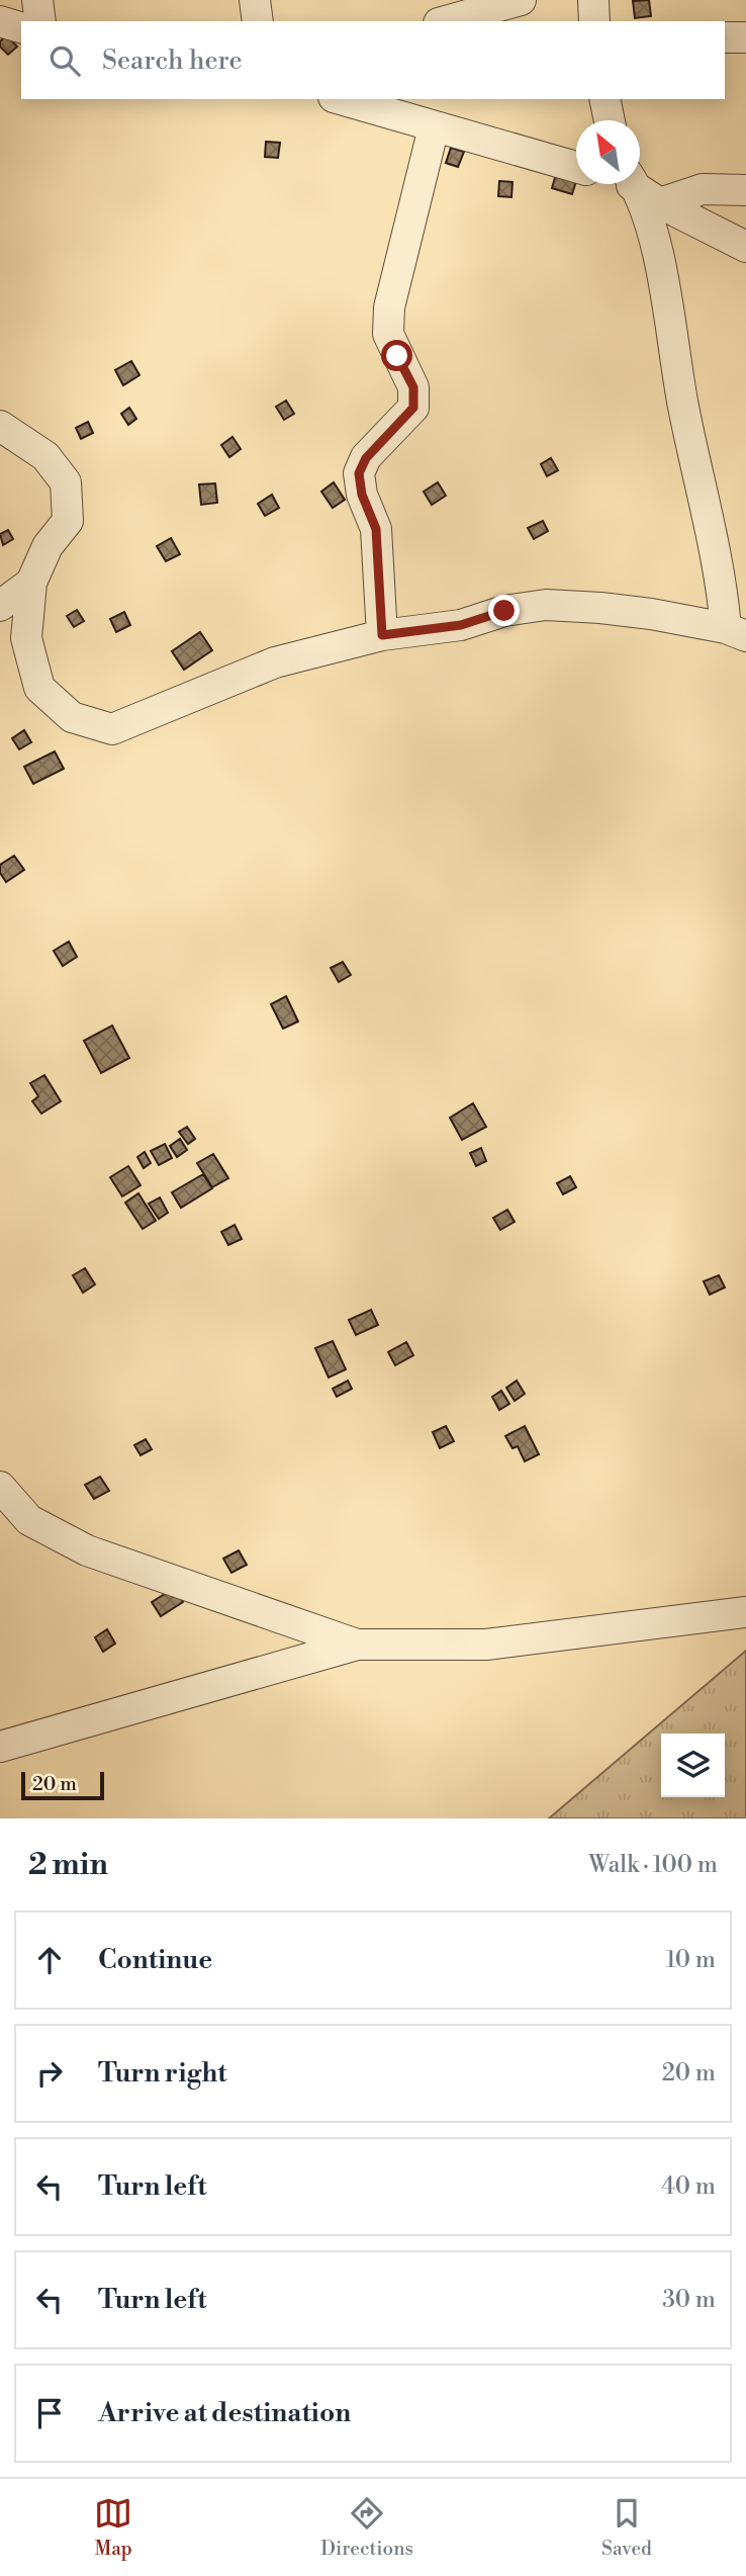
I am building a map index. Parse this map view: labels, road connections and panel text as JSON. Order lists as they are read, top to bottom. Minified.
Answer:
{"scale_bar":"20 m","north":"top left","page":{"search":"Search here","scale":"20 m","heading":["2 min","Walk · 100 m"],"list":[["Continue","10 m"],["Turn right","20 m"],["Turn left","40 m"],["Turn left","30 m"],"Arrive at destination"],"nav":["Map","Directions","Saved"]}}
